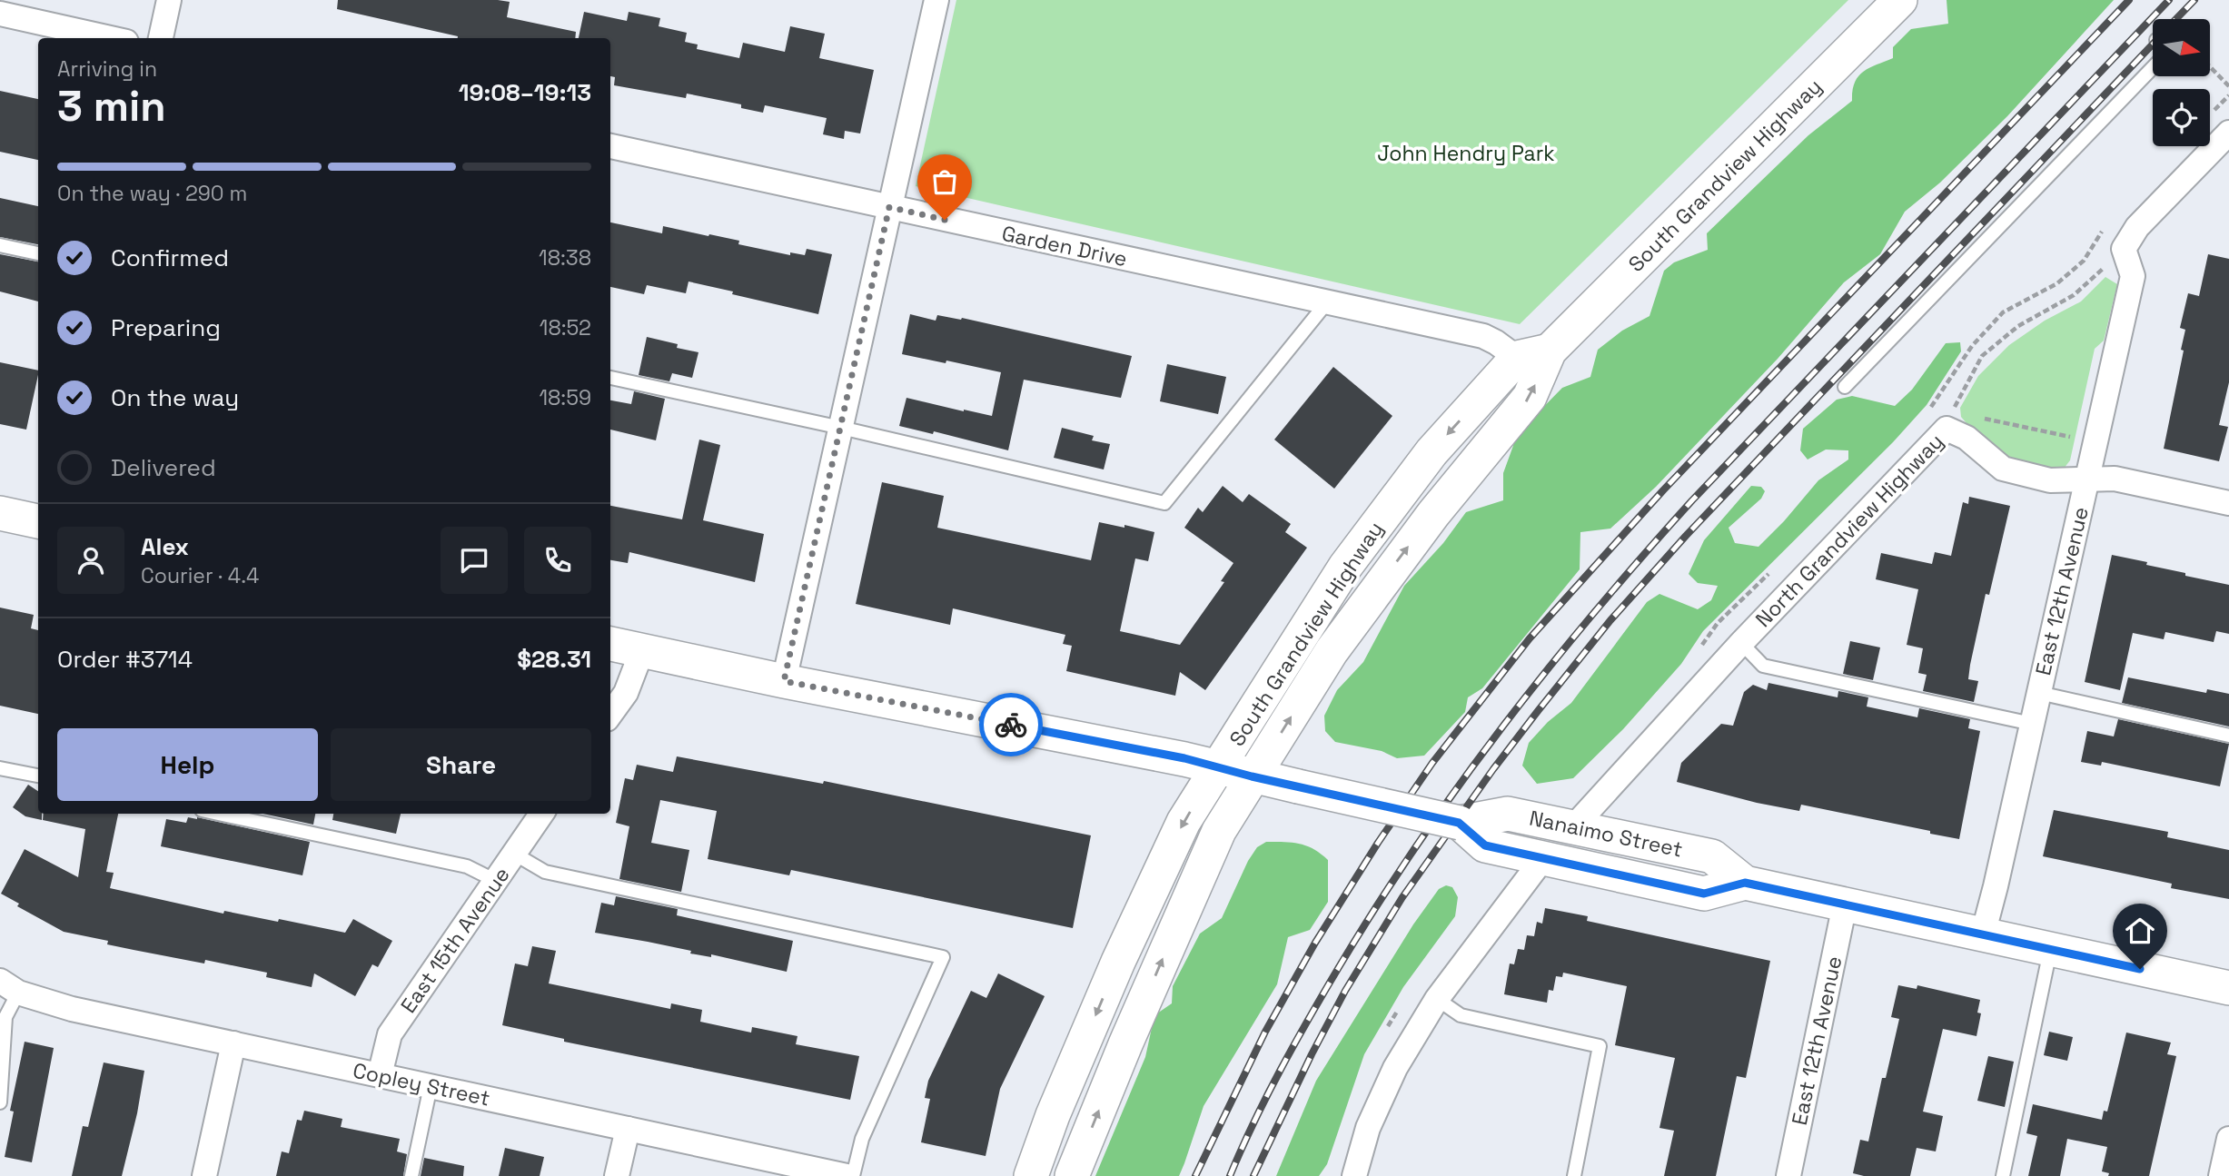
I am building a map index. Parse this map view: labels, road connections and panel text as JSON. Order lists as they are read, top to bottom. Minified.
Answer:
{"streets":{"main road":["South Grandview Highway","Nanaimo Street"],"street":["Garden Drive","North Grandview Highway","East 12th Avenue","East 15th Avenue","Copley Street"]},"crossings":[["South Grandview Highway","Garden Drive"],["South Grandview Highway","Nanaimo Street"],["North Grandview Highway","East 12th Avenue"],["North Grandview Highway","Nanaimo Street"],["East 12th Avenue","Nanaimo Street"],["East 15th Avenue","Copley Street"]],"parks":["John Hendry Park"],"north":"right","page":{"heading":["3 min","Arriving in","19:08–19:13"],"panel":["Alex","Courier · 4.4","Order #3714","$28.31"],"bar":"On the way · 290 m","list":[["Confirmed","18:38"],["Preparing","18:52"],["On the way","18:59"],"Delivered"],"buttons":["Help","Share"]}}
